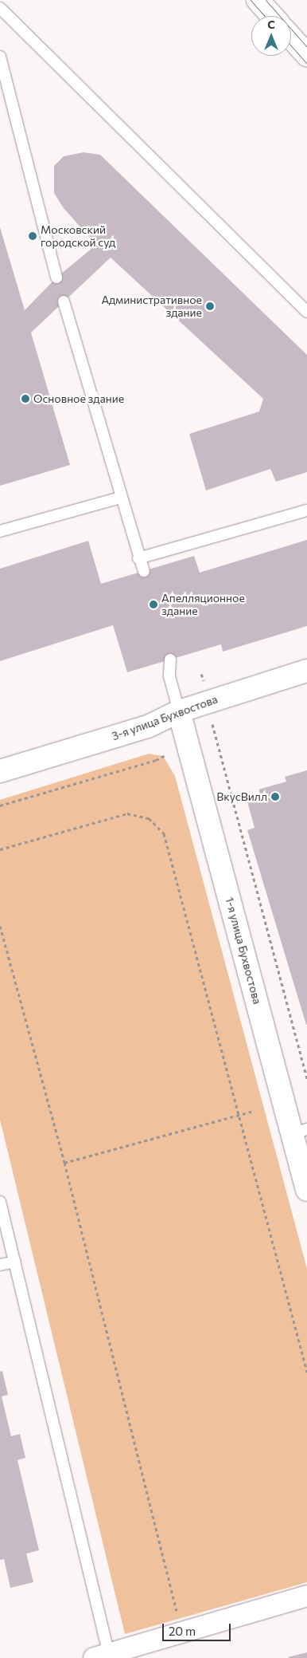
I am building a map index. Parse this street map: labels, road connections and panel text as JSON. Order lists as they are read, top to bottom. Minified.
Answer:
{"streets":{"street":["3-я улица Бухвостова","1-я улица Бухвостова"]},"crossings":[["3-я улица Бухвостова","1-я улица Бухвостова"]],"places":["Московский городской суд","Административное здание","Основное здание","Апелляционное здание","ВкусВилл"],"scale_bar":"20 m","north":"top"}
